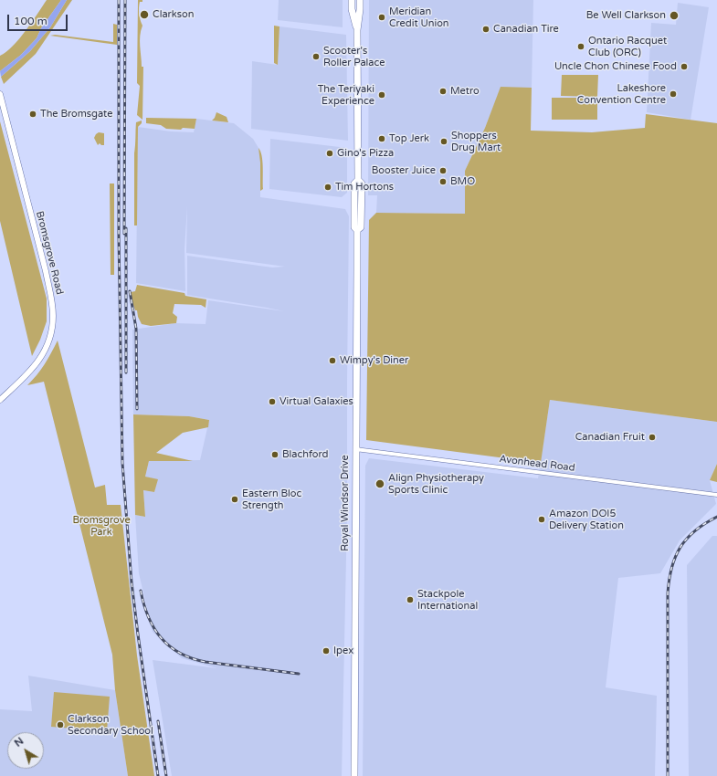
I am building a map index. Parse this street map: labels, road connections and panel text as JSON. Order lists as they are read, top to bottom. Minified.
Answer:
{"streets":{"main road":["Royal Windsor Drive"],"street":["Bromsgrove Road","Avonhead Road"]},"crossings":[["Avonhead Road","Royal Windsor Drive"]],"parks":["Bromsgrove Park"],"places":["Clarkson","Be Well Clarkson","Meridian Credit Union","Canadian Tire","Ontario Racquet Club (ORC)","Scooter's Roller Palace","Uncle Chon Chinese Food","Metro","Lakeshore Convention Centre","The Teriyaki Experience","The Bromsgate","Top Jerk","Shoppers Drug Mart","Gino's Pizza","Booster Juice","BMO","Tim Hortons","Wimpy's Diner","Virtual Galaxies","Canadian Fruit","Blachford","Align Physiotherapy Sports Clinic","Eastern Bloc Strength","Amazon DOI5 Delivery Station","Stackpole International","Ipex","Clarkson Secondary School"],"scale_bar":"100 m","north":"top left"}
